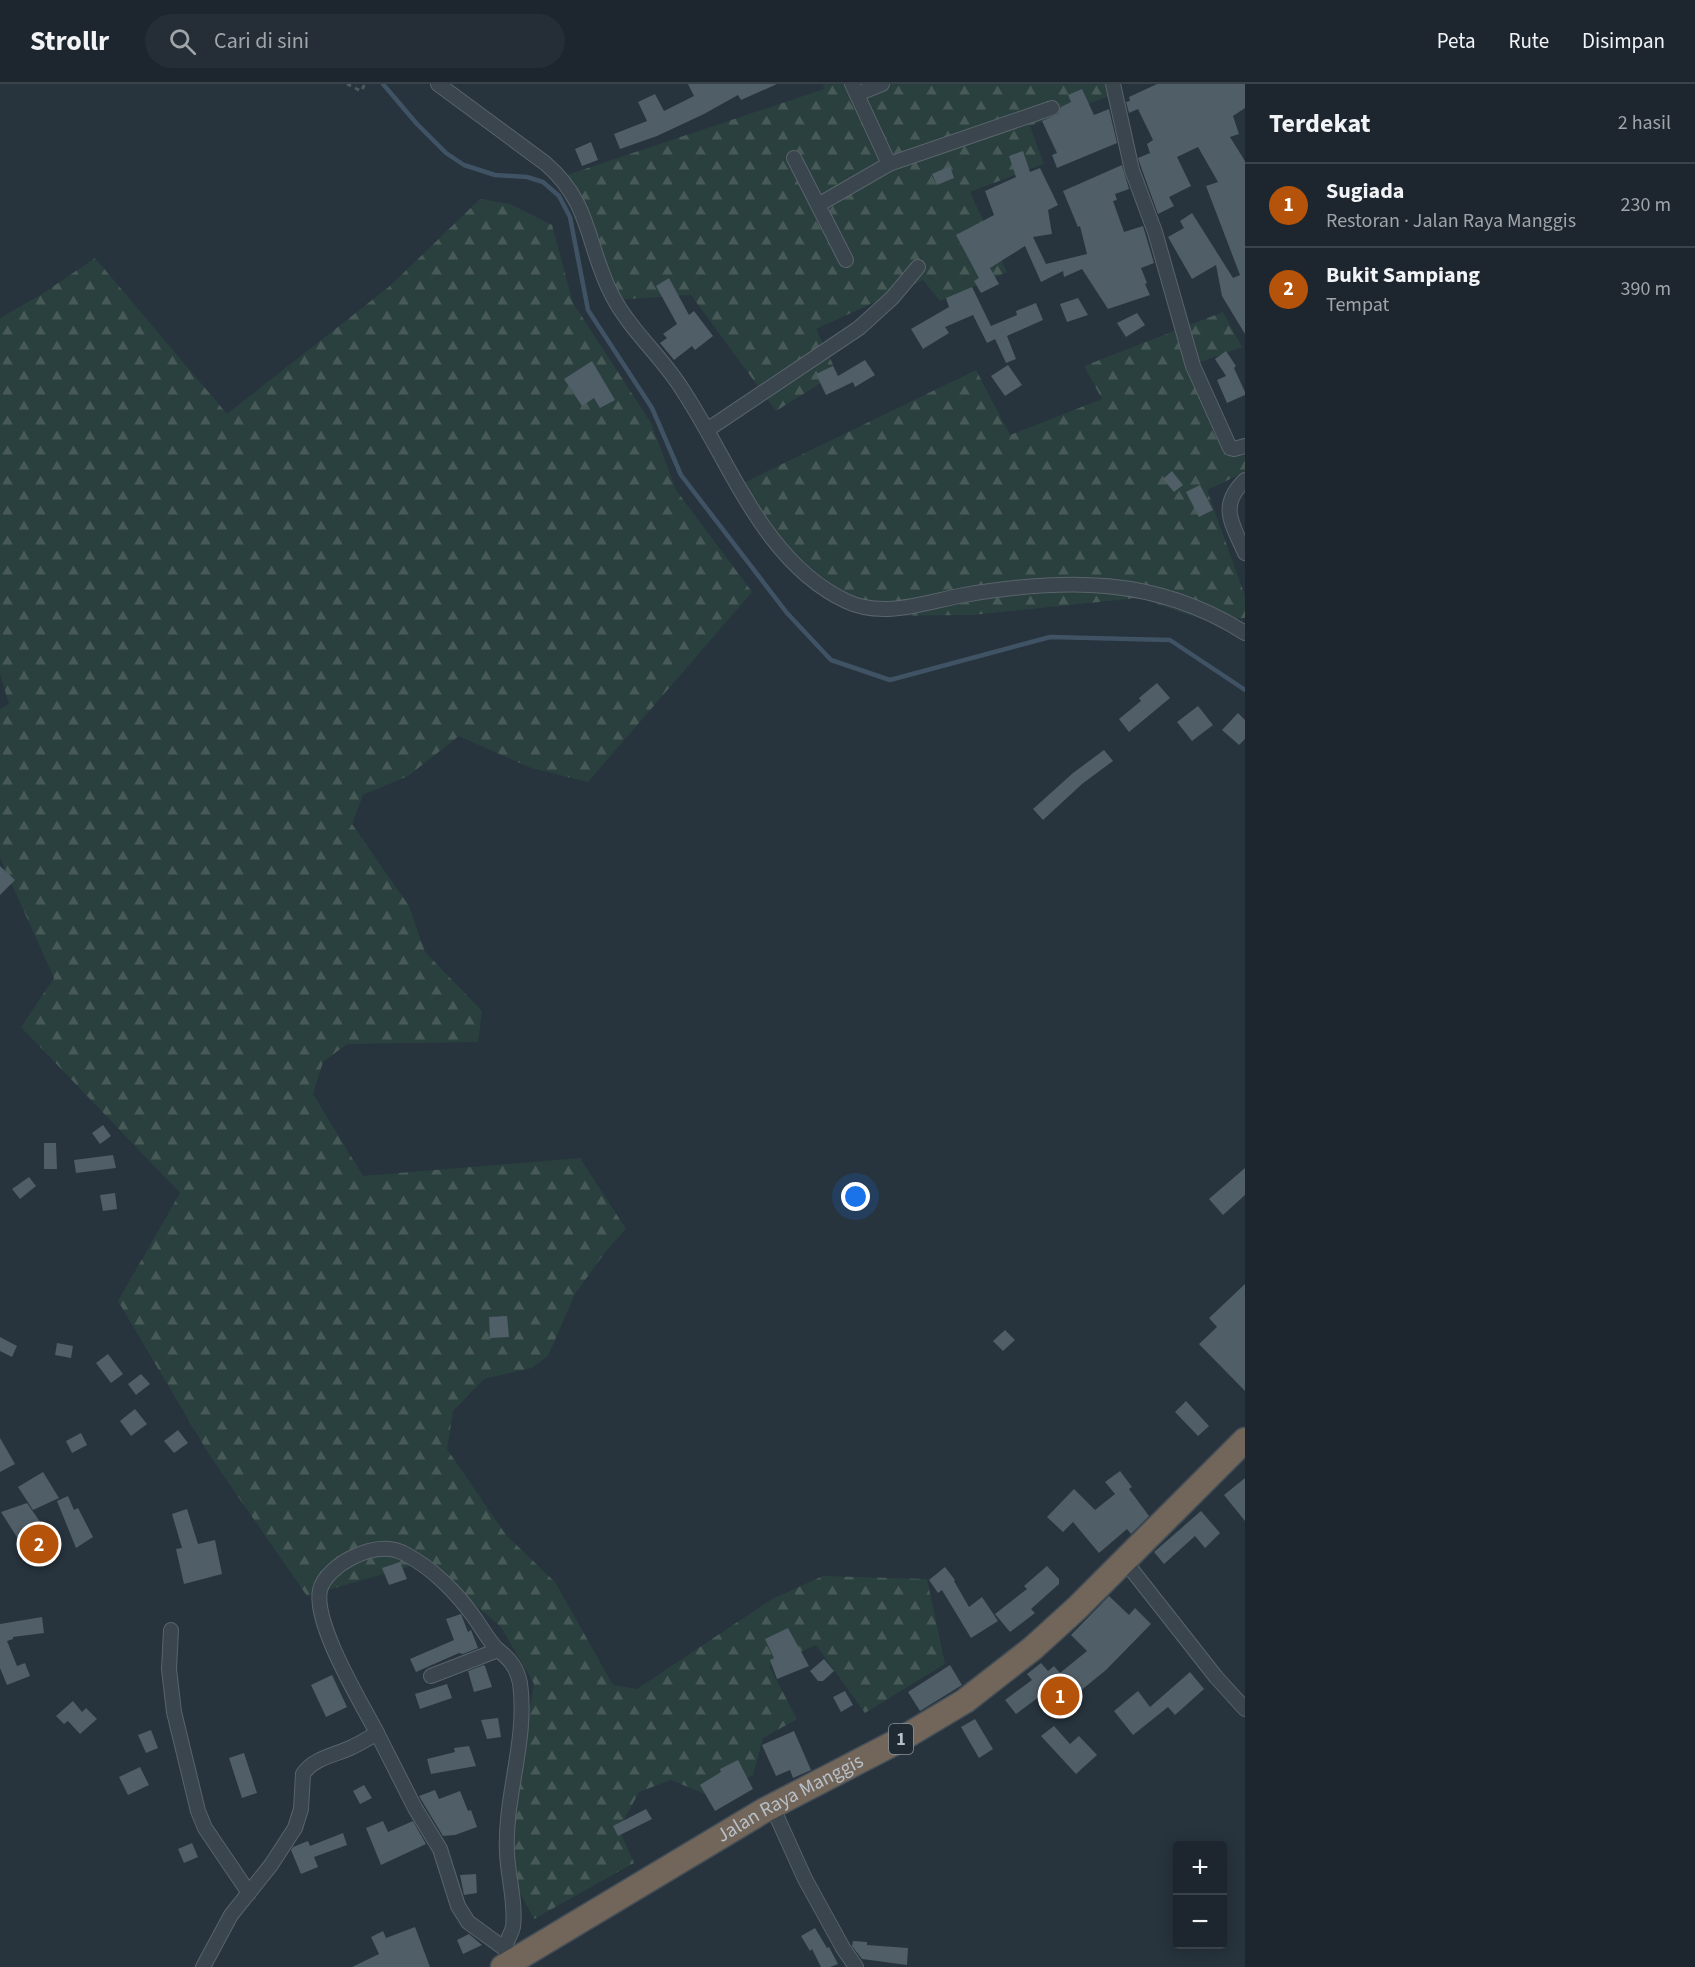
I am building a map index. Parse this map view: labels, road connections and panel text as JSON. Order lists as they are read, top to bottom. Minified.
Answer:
{"streets":{"highway":["1","Jalan Raya Manggis"]},"page":{"header":"Strollr","search":"Cari di sini","nav":["Peta","Rute","Disimpan"],"heading":["Terdekat","2 hasil"],"list":[{"mark":"1","name":"Sugiada","note":"Restoran · Jalan Raya Manggis","value":"230 m"},{"mark":"2","name":"Bukit Sampiang","note":"Tempat","value":"390 m"}],"pins":["2","1"],"map_buttons":["+","−"]}}
